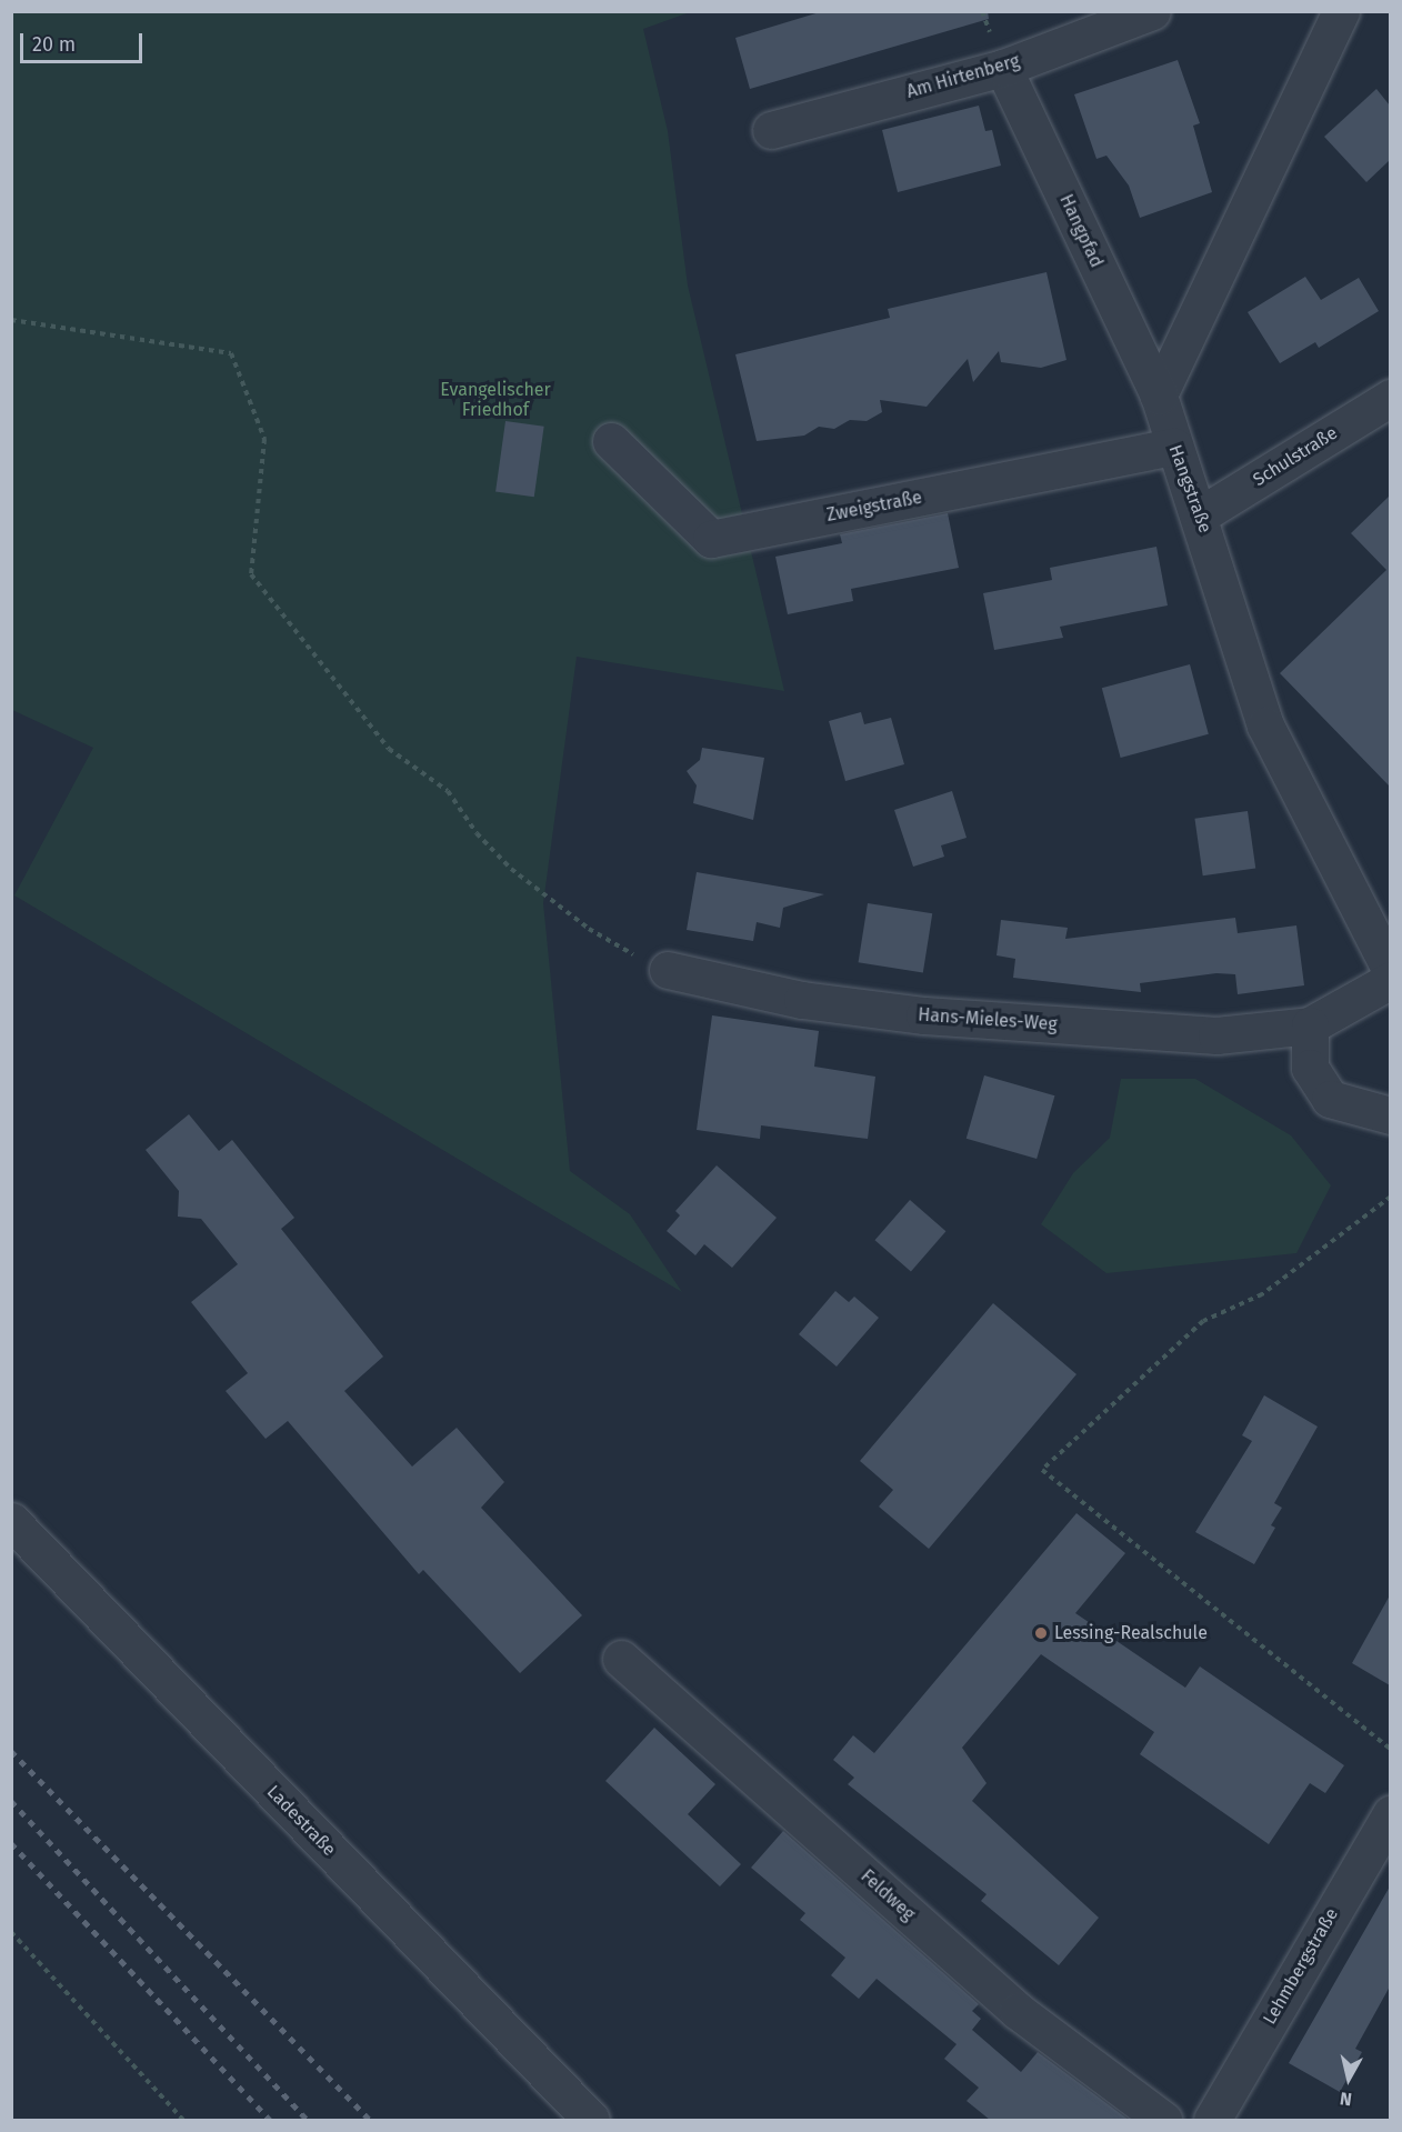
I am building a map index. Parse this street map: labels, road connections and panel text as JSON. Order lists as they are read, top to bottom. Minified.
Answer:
{"streets":{"street":["Am Hirtenberg","Hangpfad","Schulstraße","Hangstraße","Zweigstraße","Hans-Mieles-Weg","Ladestraße","Feldweg","Lehmbergstraße"]},"crossings":[["Am Hirtenberg","Hangpfad"],["Hangpfad","Hangstraße"],["Schulstraße","Hangstraße"],["Hangstraße","Zweigstraße"]],"parks":["Evangelischer Friedhof"],"places":["Lessing-Realschule"],"scale_bar":"20 m","north":"bottom"}
